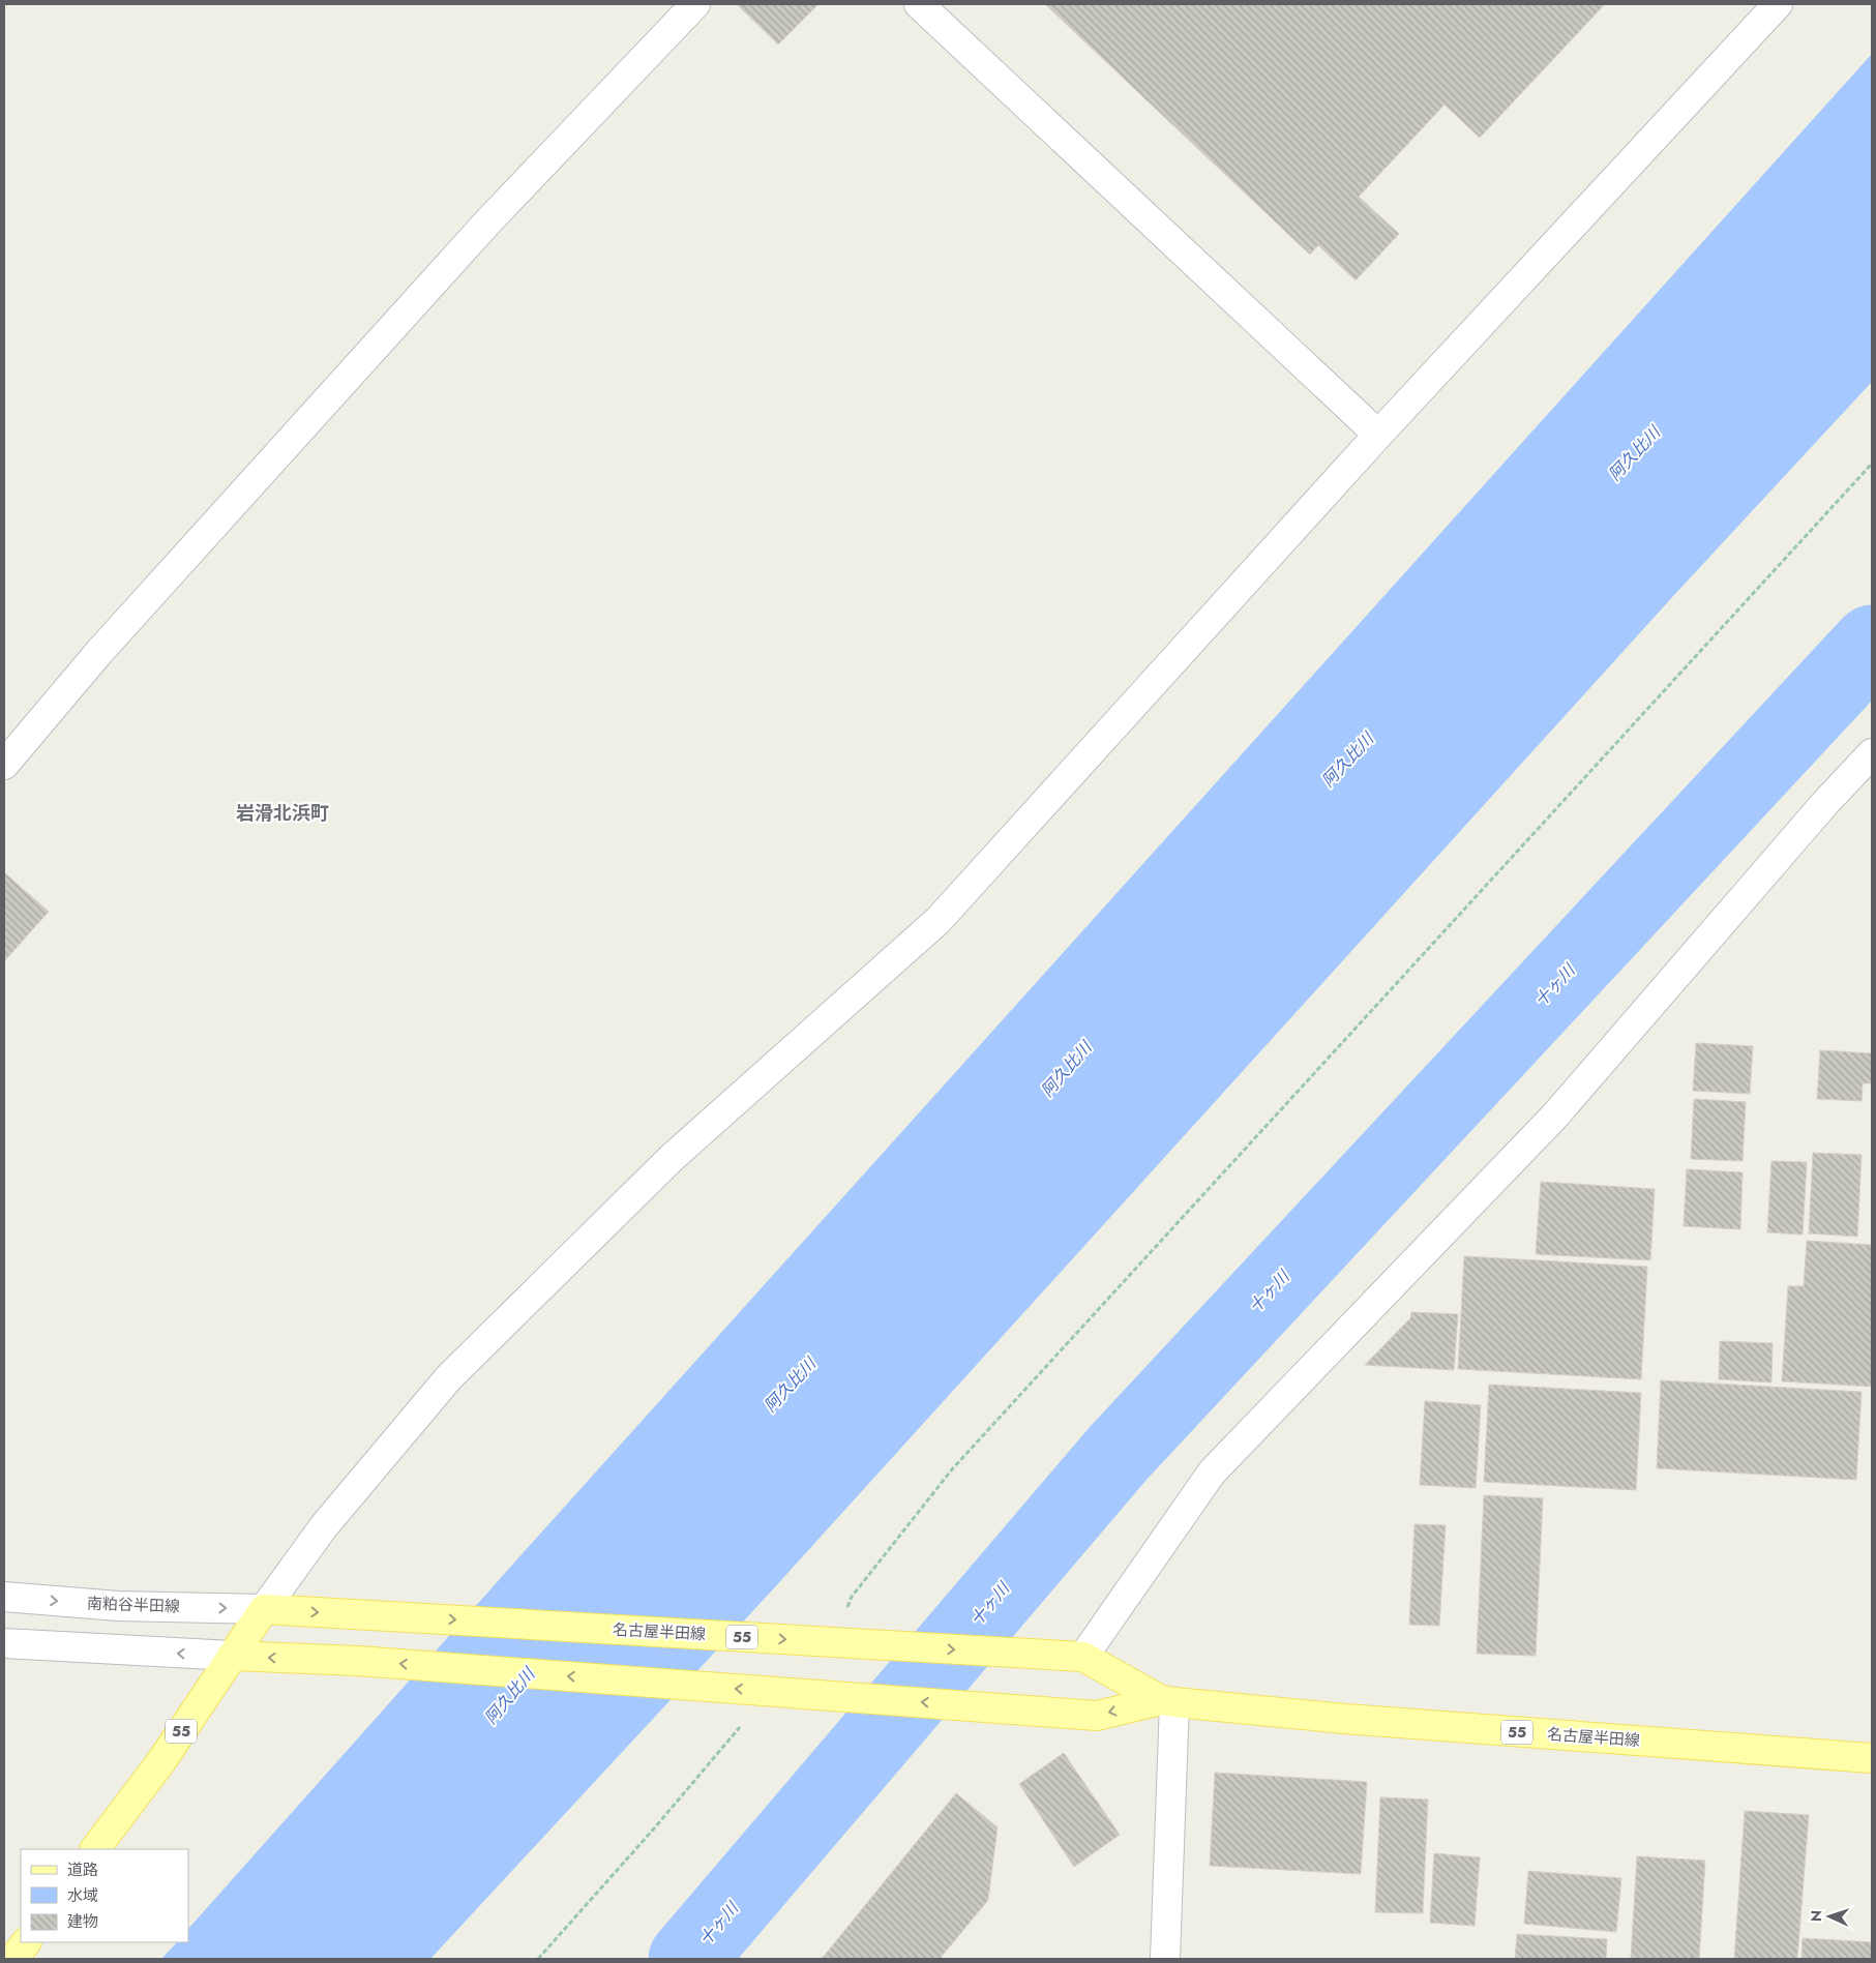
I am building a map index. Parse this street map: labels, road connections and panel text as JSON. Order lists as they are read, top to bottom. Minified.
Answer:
{"streets":{"main road":["名古屋半田線","55"],"street":["南粕谷半田線"]},"crossings":[["南粕谷半田線","名古屋半田線"],["南粕谷半田線","55"],["名古屋半田線","55"]],"districts":["岩滑北浜町"],"water":["阿久比川","十ヶ川"],"legend":["道路","水域","建物"],"north":"left"}
